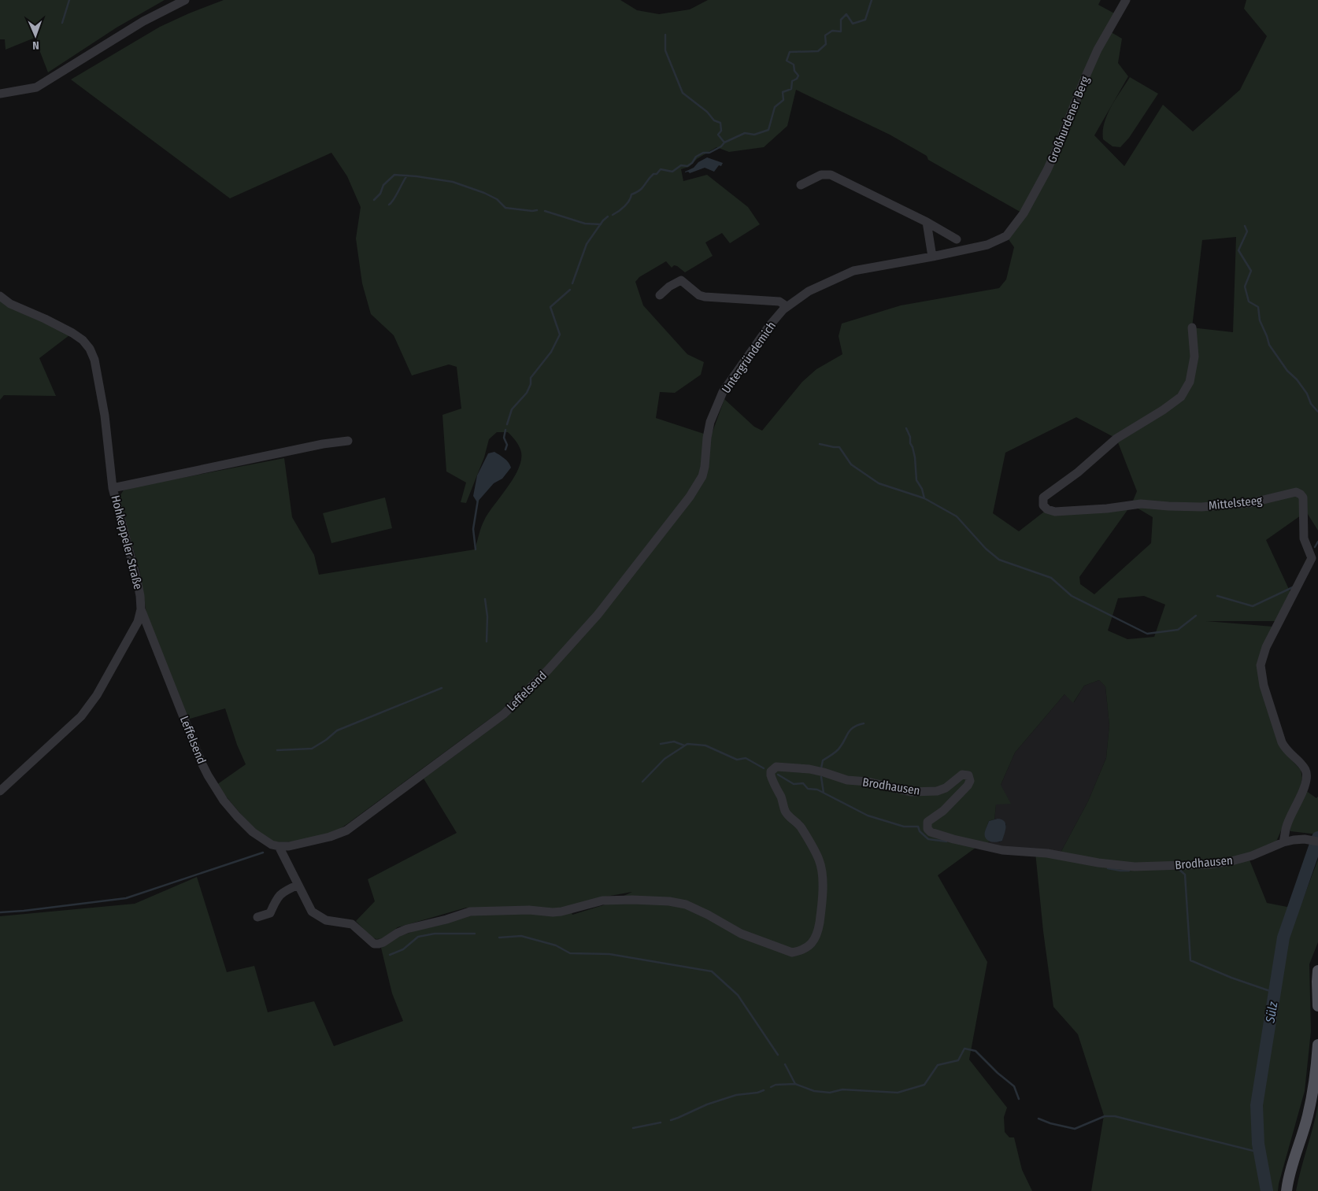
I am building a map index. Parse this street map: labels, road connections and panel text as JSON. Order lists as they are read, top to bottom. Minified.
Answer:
{"streets":{"street":["Großhurdener Berg","Untergründemich","Mittelsteeg","Hohkeppeler Straße","Leffelsend","Brodhausen"]},"crossings":[["Großhurdener Berg","Untergründemich"],["Untergründemich","Leffelsend"],["Mittelsteeg","Brodhausen"],["Hohkeppeler Straße","Leffelsend"]],"water":["Sülz"],"north":"bottom"}
